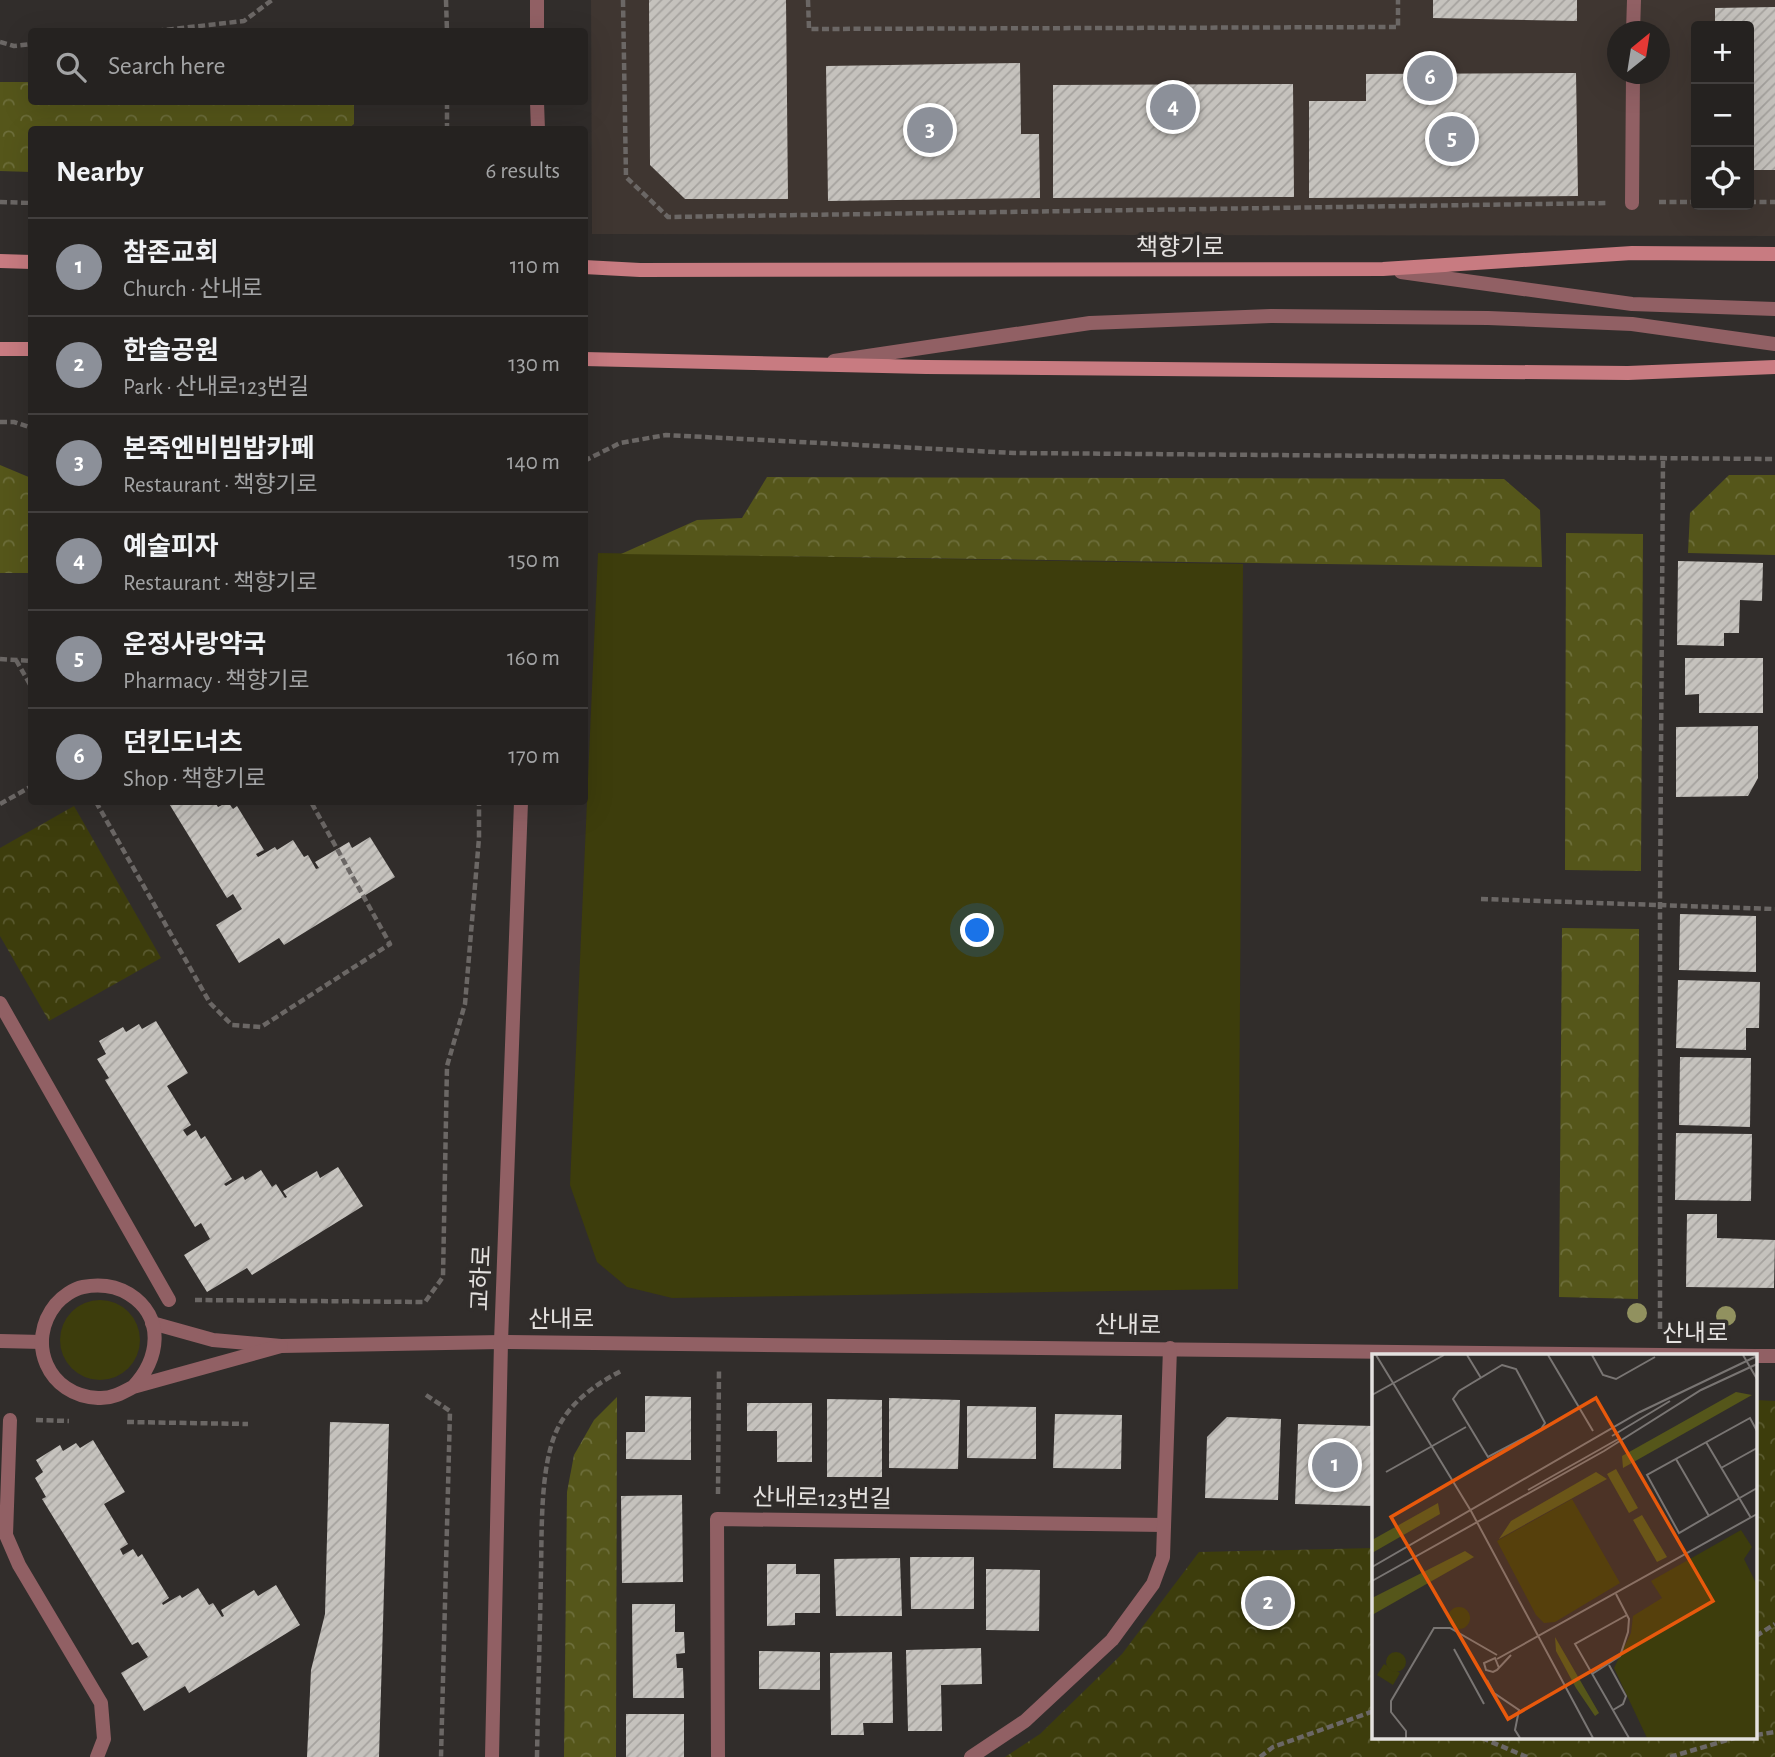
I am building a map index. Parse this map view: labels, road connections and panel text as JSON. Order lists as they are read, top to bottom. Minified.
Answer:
{"streets":{"main road":["책향기로"],"street":["교하로","산내로","산내로123번길"]},"crossings":[["교하로","산내로"]],"north":"top right","page":{"map_buttons":["+","−"],"search":"Search here","pins":["6","4","3","5","1","2"],"heading":["Nearby","6 results"],"list":[{"mark":"1","name":"참존교회","note":"Church · 산내로","value":"110 m"},{"mark":"2","name":"한솔공원","note":"Park · 산내로123번길","value":"130 m"},{"mark":"3","name":"본죽엔비빔밥카페","note":"Restaurant · 책향기로","value":"140 m"},{"mark":"4","name":"예술피자","note":"Restaurant · 책향기로","value":"150 m"},{"mark":"5","name":"운정사랑약국","note":"Pharmacy · 책향기로","value":"160 m"},{"mark":"6","name":"던킨도너츠","note":"Shop · 책향기로","value":"170 m"}]}}
